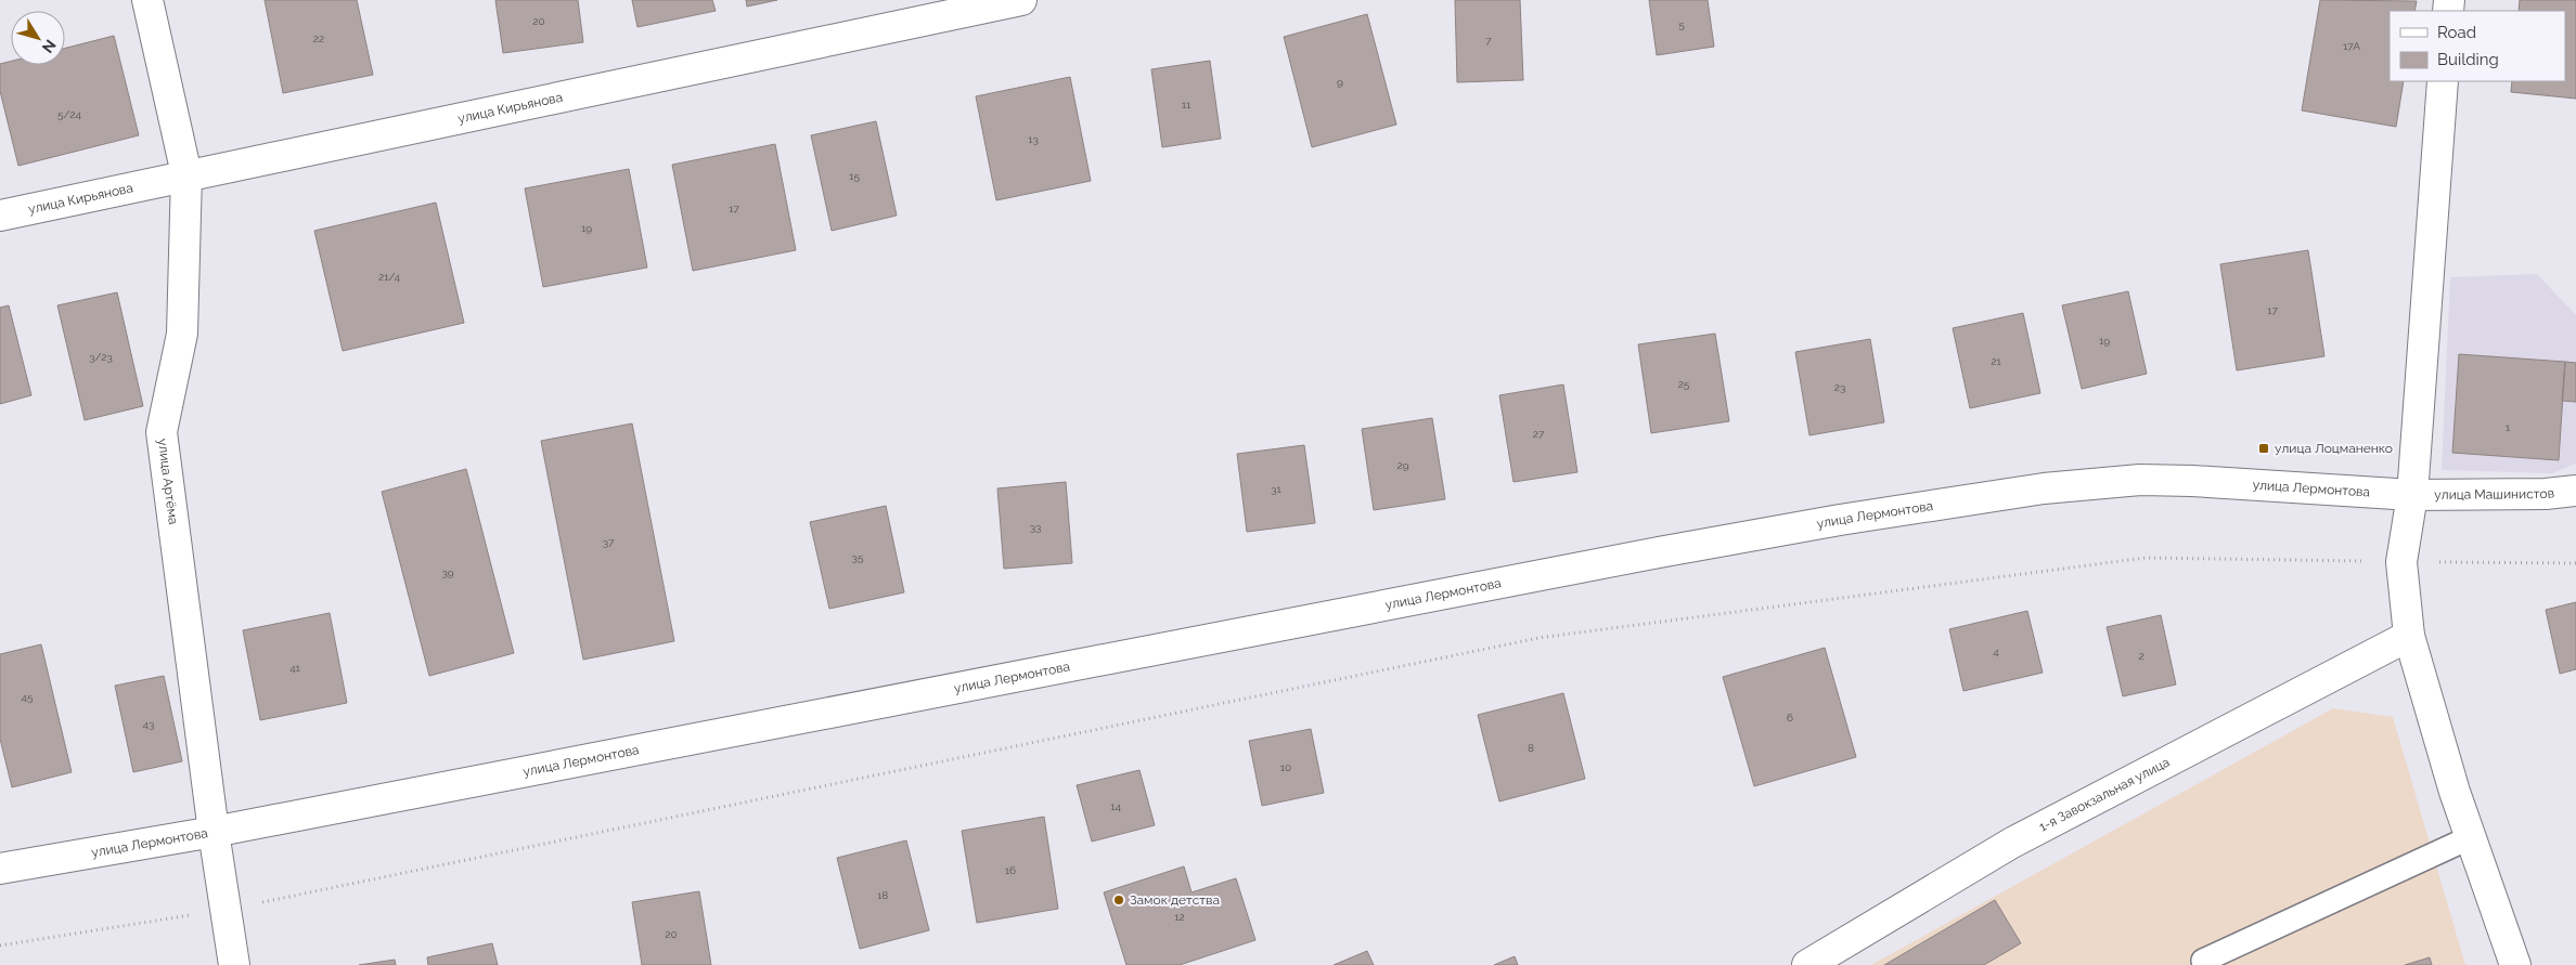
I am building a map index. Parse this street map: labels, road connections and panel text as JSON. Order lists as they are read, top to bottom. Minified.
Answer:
{"streets":{"street":["улица Кирьянова","улица Артёма","улица Лермонтова","улица Машинистов","1-я Завокзальная улица"]},"crossings":[["улица Кирьянова","улица Артёма"],["улица Артёма","улица Лермонтова"],["улица Лермонтова","улица Машинистов"]],"places":{"transit":["улица Лоцманенко"],"other":["Замок детства"]},"house_numbers":["20","5","22","7","17А","9","11","5/24","13","15","17","19","21/4","17","19","3/23","21","25","23","1","27","29","31","33","37","35","39","4","2","41","45","6","43","8","10","14","16","18","12","20"],"legend":["Road","Building"],"north":"bottom right"}
